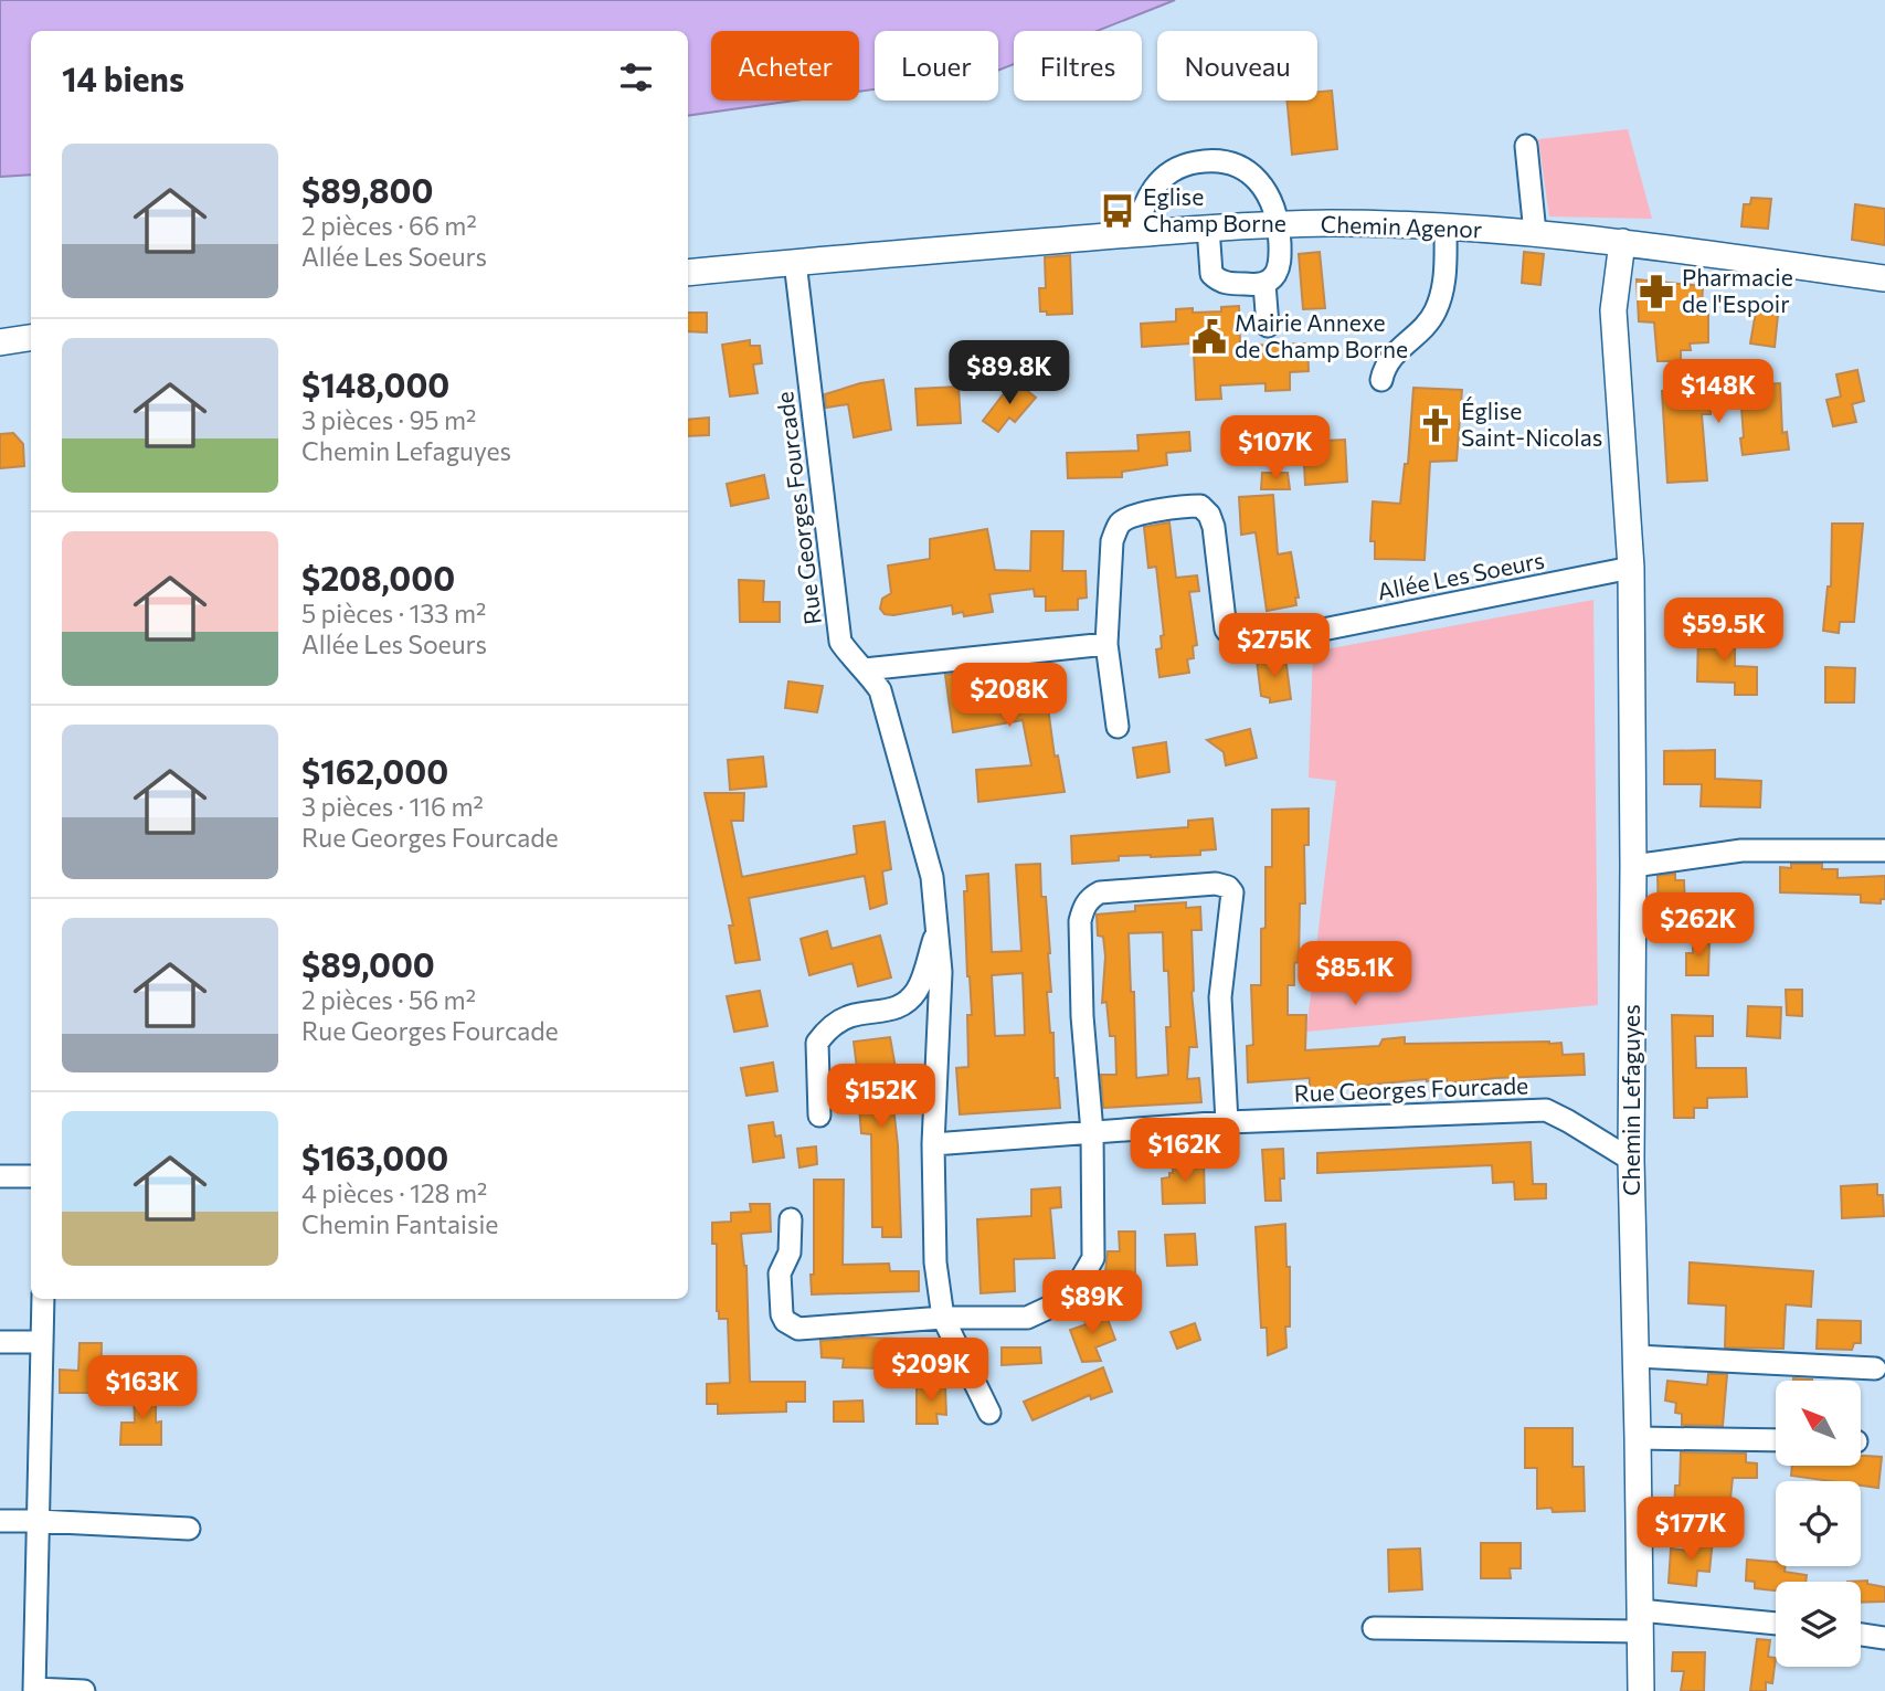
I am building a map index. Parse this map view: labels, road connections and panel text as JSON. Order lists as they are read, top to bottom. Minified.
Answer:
{"streets":{"main road":["Chemin Agenor","Chemin Lefaguyes"],"street":["Rue Georges Fourcade","Allée Les Soeurs"]},"crossings":[["Chemin Agenor","Rue Georges Fourcade"],["Chemin Agenor","Chemin Lefaguyes"],["Rue Georges Fourcade","Chemin Lefaguyes"],["Allée Les Soeurs","Chemin Lefaguyes"]],"places":{"bus stop":["Eglise Champ Borne"],"pharmacy":["Pharmacie de l'Espoir"],"public building":["Mairie Annexe de Champ Borne"],"church":["Église Saint-Nicolas"]},"north":"top left","page":{"chip":["Acheter","Louer","Filtres","Nouveau"],"heading":"14 biens","list":[{"name":"$89,800","note":"2 pièces · 66 m² · Allée Les Soeurs"},{"name":"$148,000","note":"3 pièces · 95 m² · Chemin Lefaguyes"},{"name":"$208,000","note":"5 pièces · 133 m² · Allée Les Soeurs"},{"name":"$162,000","note":"3 pièces · 116 m² · Rue Georges Fourcade"},{"name":"$89,000","note":"2 pièces · 56 m² · Rue Georges Fourcade"},{"name":"$163,000","note":"4 pièces · 128 m² · Chemin Fantaisie"}],"price":["$89.8K","$148K","$107K","$59.5K","$275K","$208K","$262K","$85.1K","$152K","$162K","$89K","$209K","$163K","$177K"]}}
